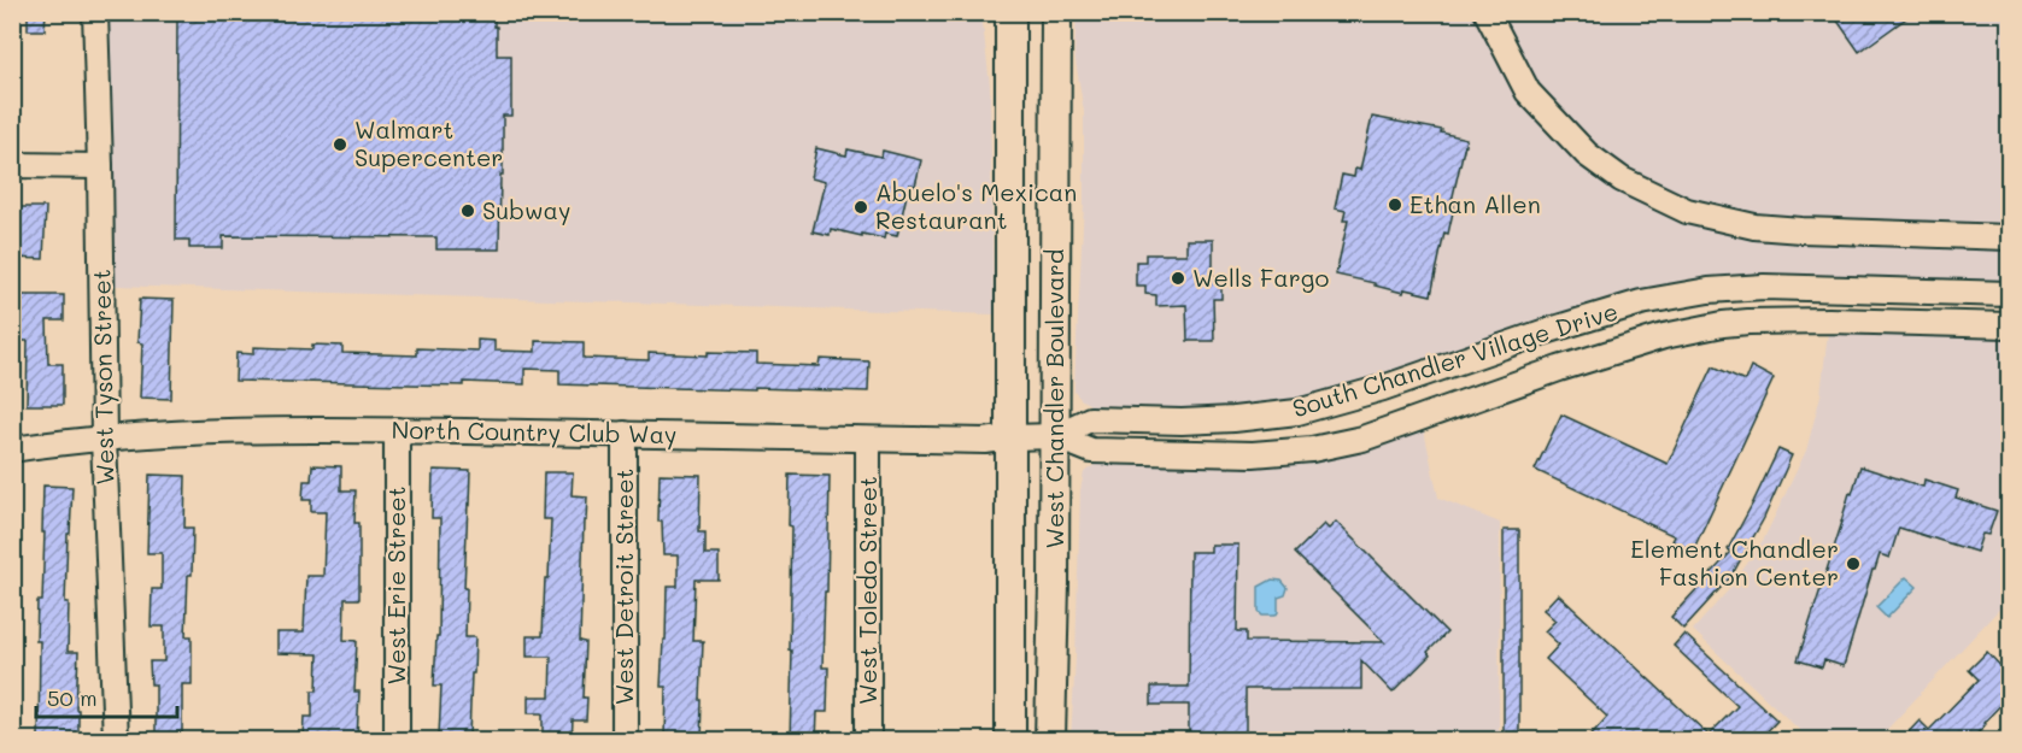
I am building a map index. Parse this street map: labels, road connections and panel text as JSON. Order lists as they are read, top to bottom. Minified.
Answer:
{"streets":{"main road":["West Chandler Boulevard"],"street":["South Chandler Village Drive","West Tyson Street","North Country Club Way","West Erie Street","West Detroit Street","West Toledo Street"]},"crossings":[["South Chandler Village Drive","West Chandler Boulevard"],["South Chandler Village Drive","North Country Club Way"],["West Tyson Street","North Country Club Way"],["West Chandler Boulevard","North Country Club Way"],["North Country Club Way","West Erie Street"],["North Country Club Way","West Detroit Street"],["North Country Club Way","West Toledo Street"]],"places":["Walmart Supercenter","Ethan Allen","Abuelo's Mexican Restaurant","Subway","Wells Fargo","Element Chandler Fashion Center"],"scale_bar":"50 m"}
